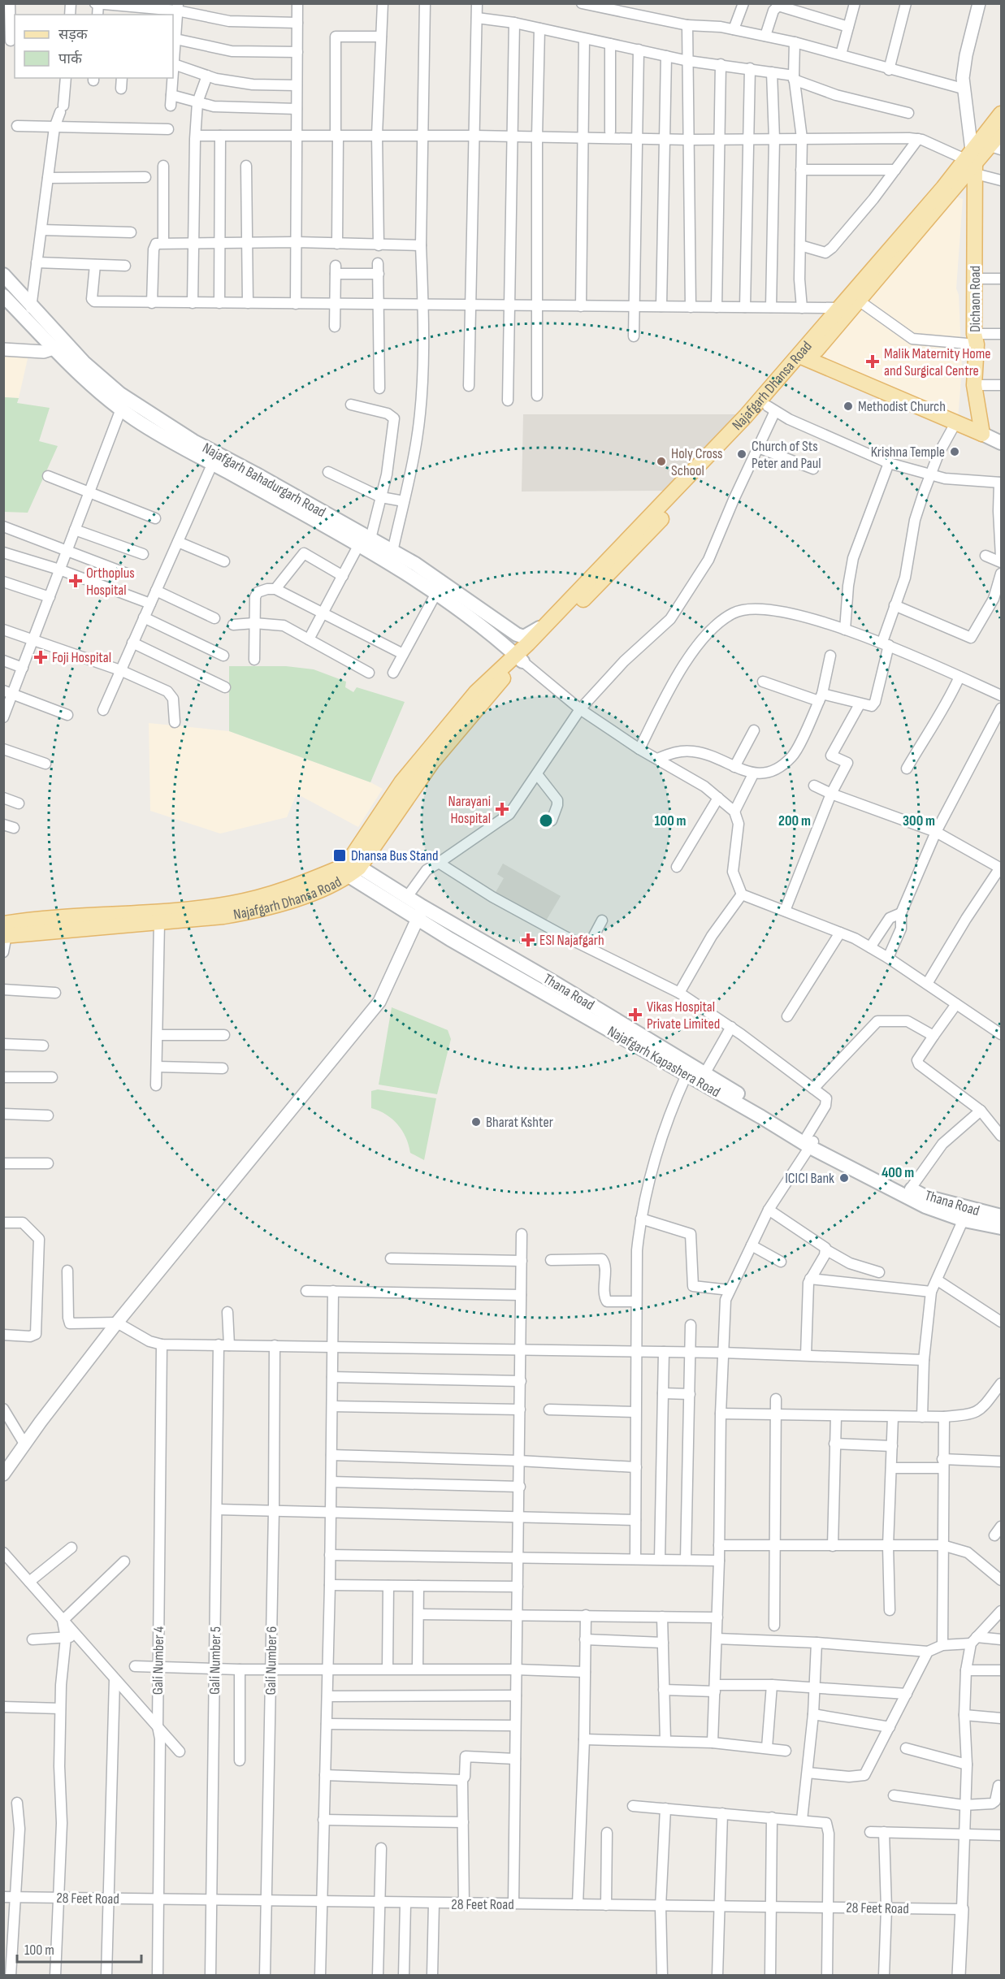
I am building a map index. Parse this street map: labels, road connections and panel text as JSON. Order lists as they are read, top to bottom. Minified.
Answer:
{"streets":{"main road":["Dichaon Road","Najafgarh Dhansa Road","Najafgarh Bahadurgarh Road","Thana Road","Najafgarh Kapashera Road"],"street":["Gali Number 4","Gali Number 5","Gali Number 6","28 Feet Road"]},"crossings":[["Dichaon Road","Najafgarh Dhansa Road"],["Najafgarh Dhansa Road","Najafgarh Bahadurgarh Road"],["Najafgarh Dhansa Road","Thana Road"],["Najafgarh Dhansa Road","Najafgarh Kapashera Road"],["Thana Road","Najafgarh Kapashera Road"],["Gali Number 5","28 Feet Road"],["Gali Number 6","28 Feet Road"]],"places":{"health":["Malik Maternity Home and Surgical Centre","Orthoplus Hospital","Foji Hospital","Narayani Hospital","ESI Najafgarh","Vikas Hospital Private Limited"],"other":["Methodist Church","Krishna Temple","Church of Sts Peter and Paul","Holy Cross School","Bharat Kshter","ICICI Bank"],"transit":["Dhansa Bus Stand"]},"legend":["सड़क","पार्क"],"scale_bar":"100 m","rings":["100 m","200 m","300 m","400 m"]}
